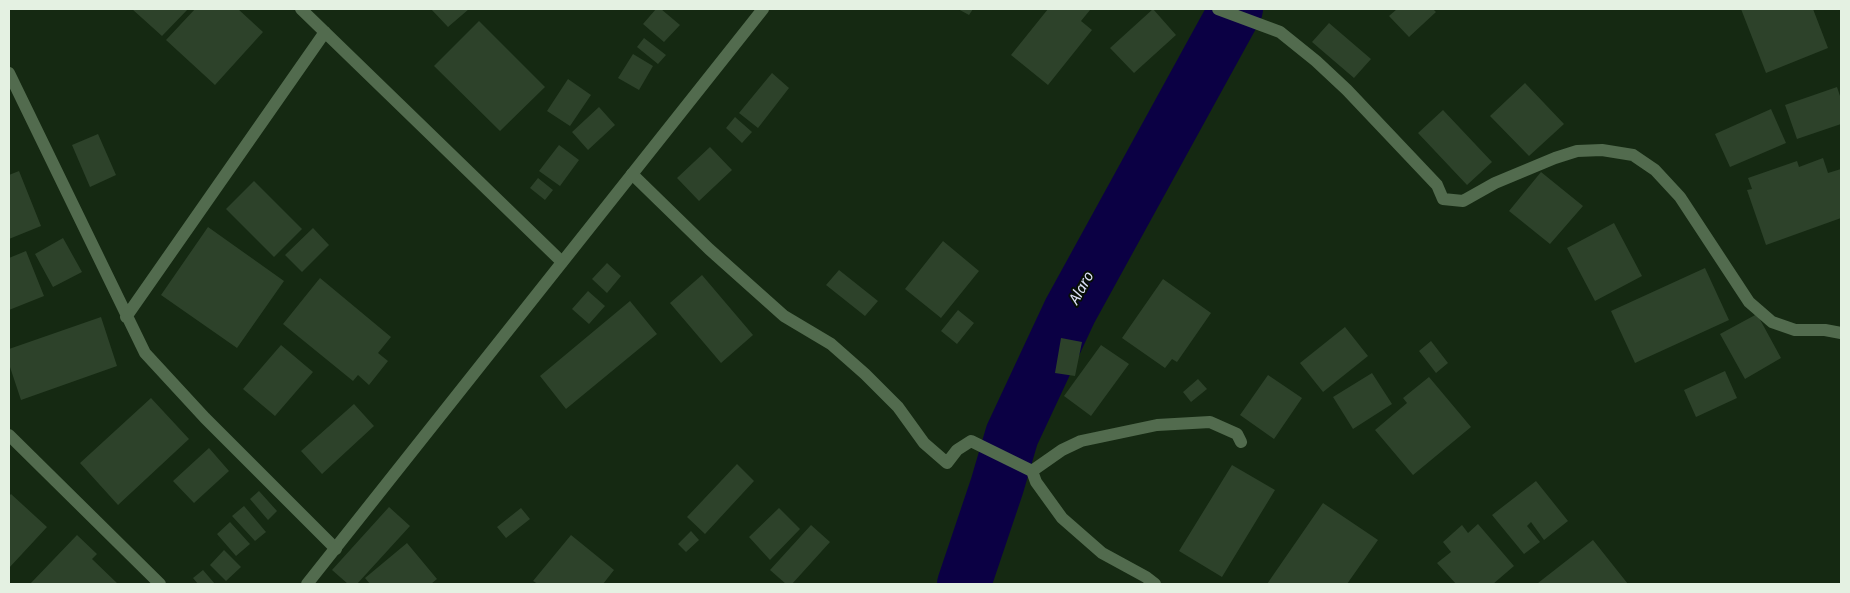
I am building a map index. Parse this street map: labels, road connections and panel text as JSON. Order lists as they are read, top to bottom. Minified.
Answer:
{"water":["Alaro"]}
